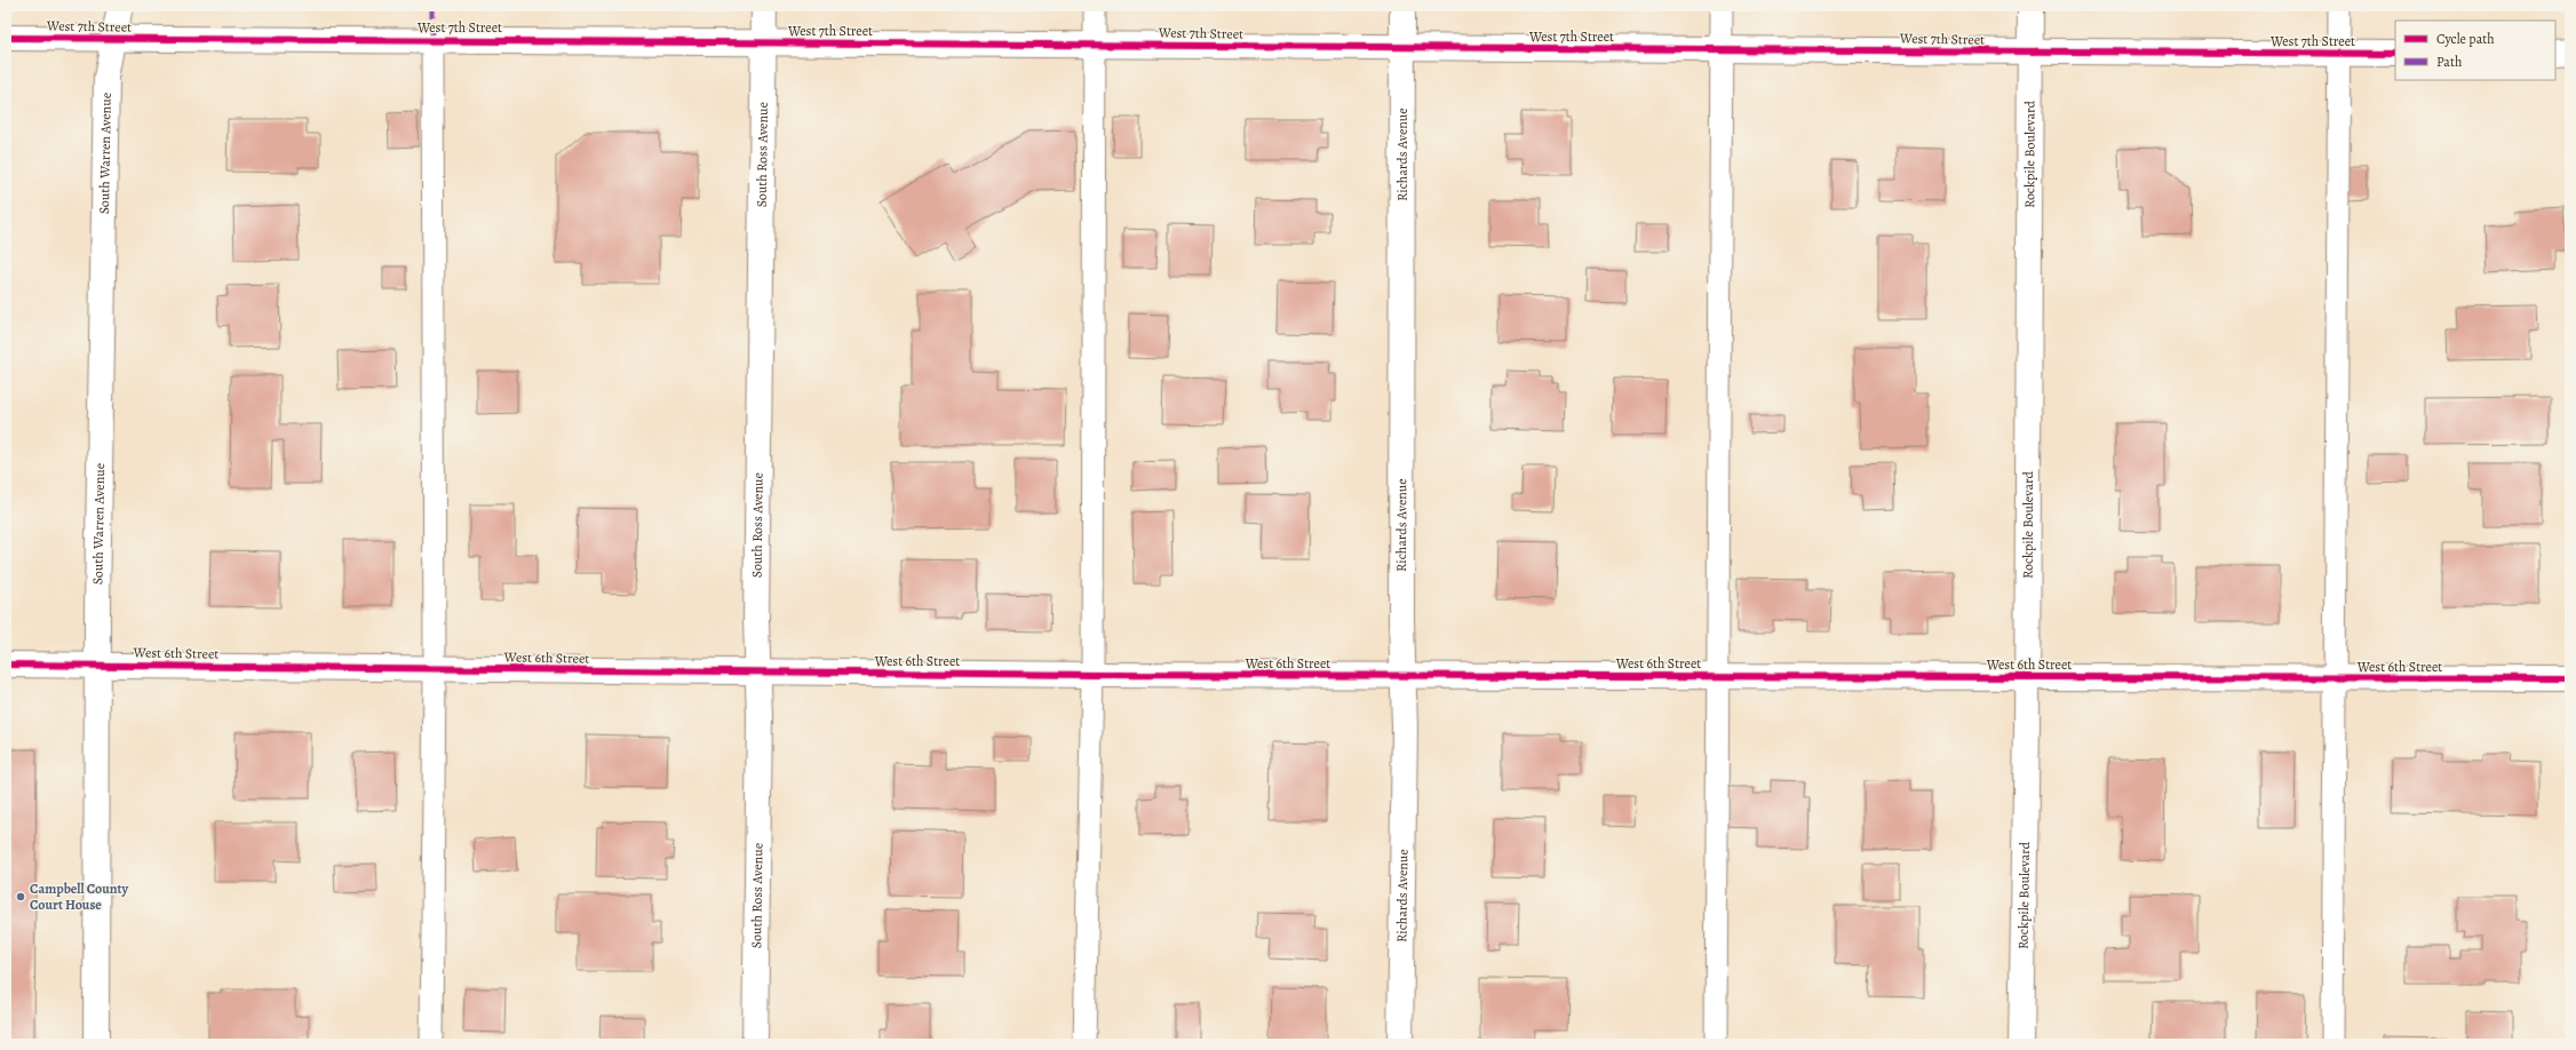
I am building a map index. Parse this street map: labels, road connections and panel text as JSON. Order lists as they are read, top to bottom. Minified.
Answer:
{"streets":{"street":["West 7th Street","South Warren Avenue","South Ross Avenue","Richards Avenue","Rockpile Boulevard","West 6th Street"]},"crossings":[["West 7th Street","South Warren Avenue"],["West 7th Street","South Ross Avenue"],["West 7th Street","Richards Avenue"],["West 7th Street","Rockpile Boulevard"],["South Warren Avenue","West 6th Street"],["South Ross Avenue","West 6th Street"],["Richards Avenue","West 6th Street"],["Rockpile Boulevard","West 6th Street"]],"places":["Campbell County Court House"],"legend":["Cycle path","Path"]}
